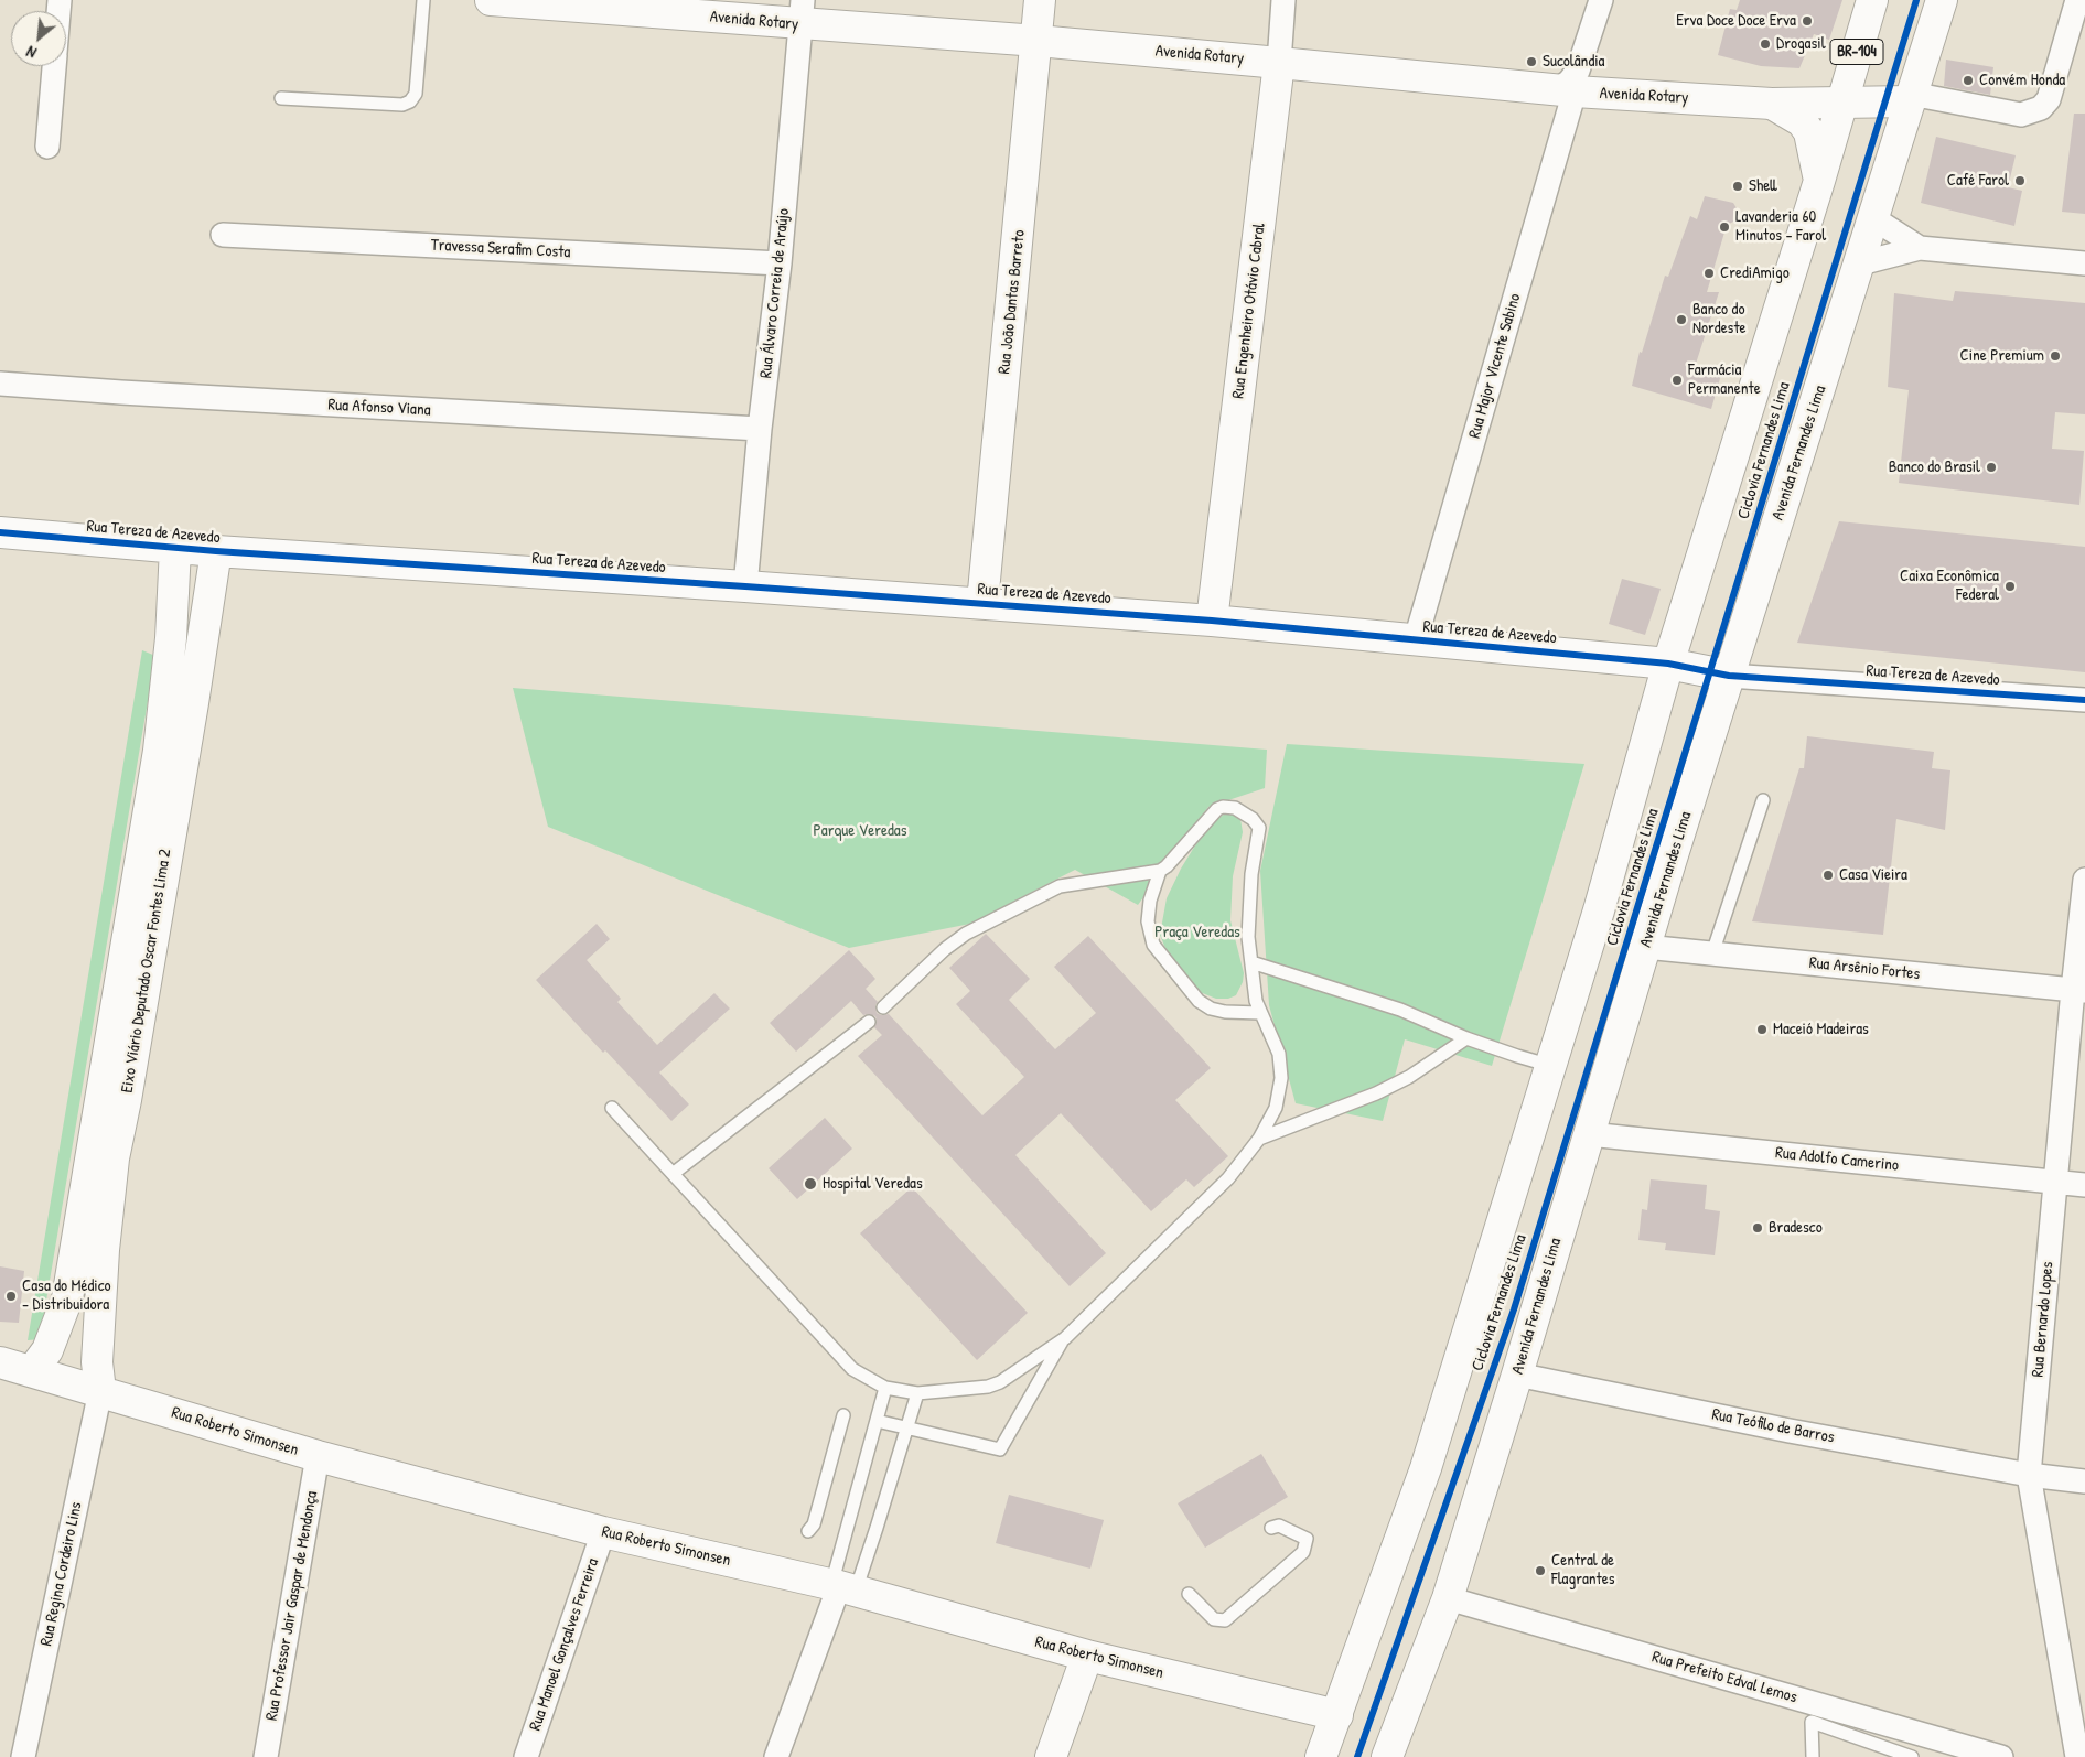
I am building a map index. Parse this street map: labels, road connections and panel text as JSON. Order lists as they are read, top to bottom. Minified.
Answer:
{"streets":{"main road":["Avenida Rotary","BR-104","Rua João Dantas Barreto","Rua Engenheiro Otávio Cabral","Avenida Fernandes Lima","Rua Tereza de Azevedo","Eixo Viário Deputado Oscar Fontes Lima 2","Rua Roberto Simonsen"],"street":["Travessa Serafim Costa","Rua Álvaro Correia de Araújo","Rua Major Vicente Sabino","Rua Afonso Viana","Rua Arsênio Fortes","Rua Adolfo Camerino","Rua Bernardo Lopes","Rua Teófilo de Barros","Rua Regina Cordeiro Lins","Rua Professor Jair Gaspar de Mendonça","Rua Manoel Gonçalves Ferreira","Rua Prefeito Edval Lemos"],"cycle path":["Ciclovia Fernandes Lima"]},"crossings":[["Avenida Rotary","BR-104"],["Avenida Rotary","Rua Álvaro Correia de Araújo"],["Avenida Rotary","Rua João Dantas Barreto"],["Avenida Rotary","Rua Engenheiro Otávio Cabral"],["Avenida Rotary","Rua Major Vicente Sabino"],["Avenida Rotary","Avenida Fernandes Lima"],["BR-104","Rua Tereza de Azevedo"],["BR-104","Rua Roberto Simonsen"],["Travessa Serafim Costa","Rua Álvaro Correia de Araújo"],["Rua Álvaro Correia de Araújo","Rua Afonso Viana"],["Rua Álvaro Correia de Araújo","Rua Tereza de Azevedo"],["Rua João Dantas Barreto","Rua Tereza de Azevedo"],["Rua Engenheiro Otávio Cabral","Rua Tereza de Azevedo"],["Rua Major Vicente Sabino","Rua Tereza de Azevedo"],["Avenida Fernandes Lima","Rua Tereza de Azevedo"],["Avenida Fernandes Lima","Rua Arsênio Fortes"],["Avenida Fernandes Lima","Rua Adolfo Camerino"],["Avenida Fernandes Lima","Rua Teófilo de Barros"],["Avenida Fernandes Lima","Rua Prefeito Edval Lemos"],["Rua Tereza de Azevedo","Eixo Viário Deputado Oscar Fontes Lima 2"],["Rua Arsênio Fortes","Rua Bernardo Lopes"],["Eixo Viário Deputado Oscar Fontes Lima 2","Rua Roberto Simonsen"],["Eixo Viário Deputado Oscar Fontes Lima 2","Rua Regina Cordeiro Lins"],["Rua Adolfo Camerino","Rua Bernardo Lopes"],["Rua Bernardo Lopes","Rua Teófilo de Barros"],["Rua Roberto Simonsen","Rua Regina Cordeiro Lins"],["Rua Roberto Simonsen","Rua Professor Jair Gaspar de Mendonça"],["Rua Roberto Simonsen","Rua Manoel Gonçalves Ferreira"]],"parks":["Parque Veredas","Praça Veredas"],"places":["Erva Doce Doce Erva","Drogasil","Sucolândia","Convém Honda","Café Farol","Shell","Lavanderia 60 Minutos - Farol","CrediAmigo","Banco do Nordeste","Cine Premium","Farmácia Permanente","Banco do Brasil","Caixa Econômica Federal","Casa Vieira","Maceió Madeiras","Hospital Veredas","Bradesco","Casa do Médico - Distribuidora","Central de Flagrantes"],"north":"bottom left"}
